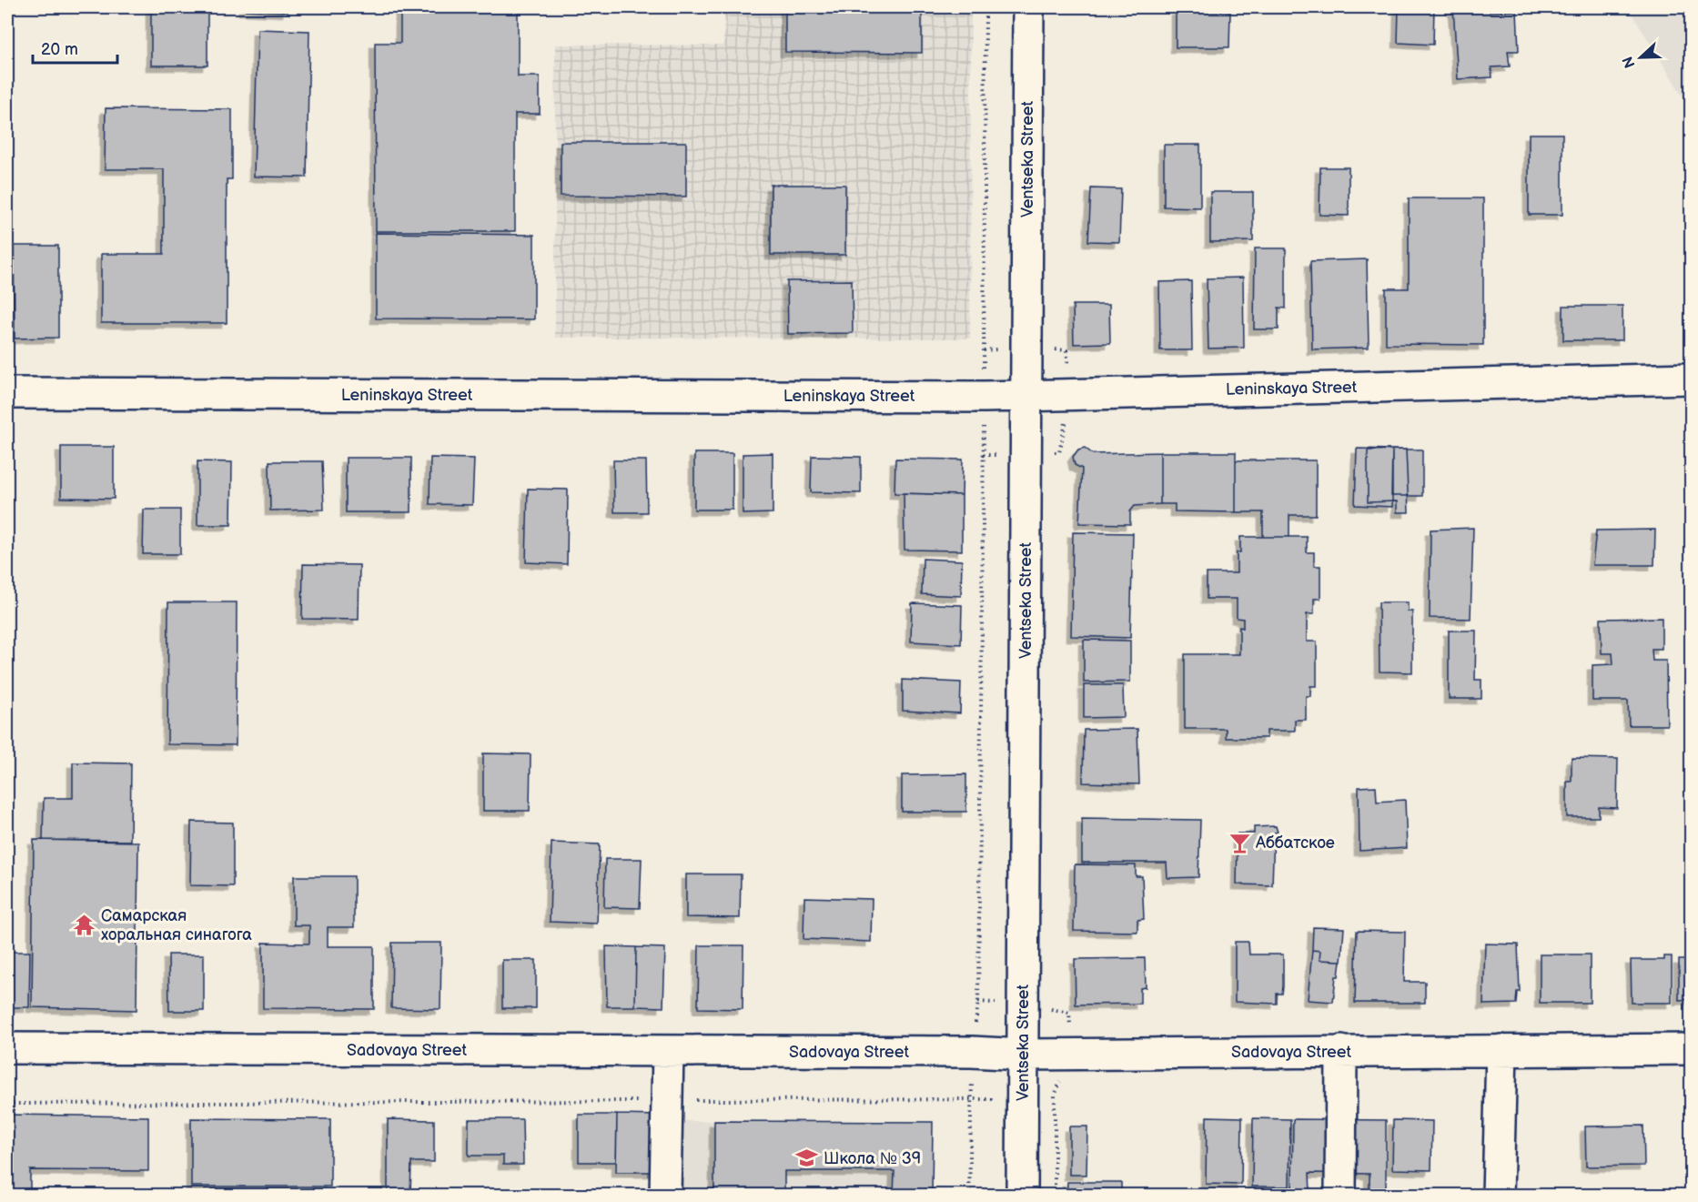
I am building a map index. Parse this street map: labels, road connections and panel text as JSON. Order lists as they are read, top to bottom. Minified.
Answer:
{"streets":{"street":["Ventseka Street","Leninskaya Street","Sadovaya Street"]},"crossings":[["Ventseka Street","Leninskaya Street"],["Ventseka Street","Sadovaya Street"]],"places":{"bar":["Аббатское"],"temple":["Самарская хоральная синагога"],"school or university":["Школа № 39"]},"scale_bar":"20 m","north":"left"}
